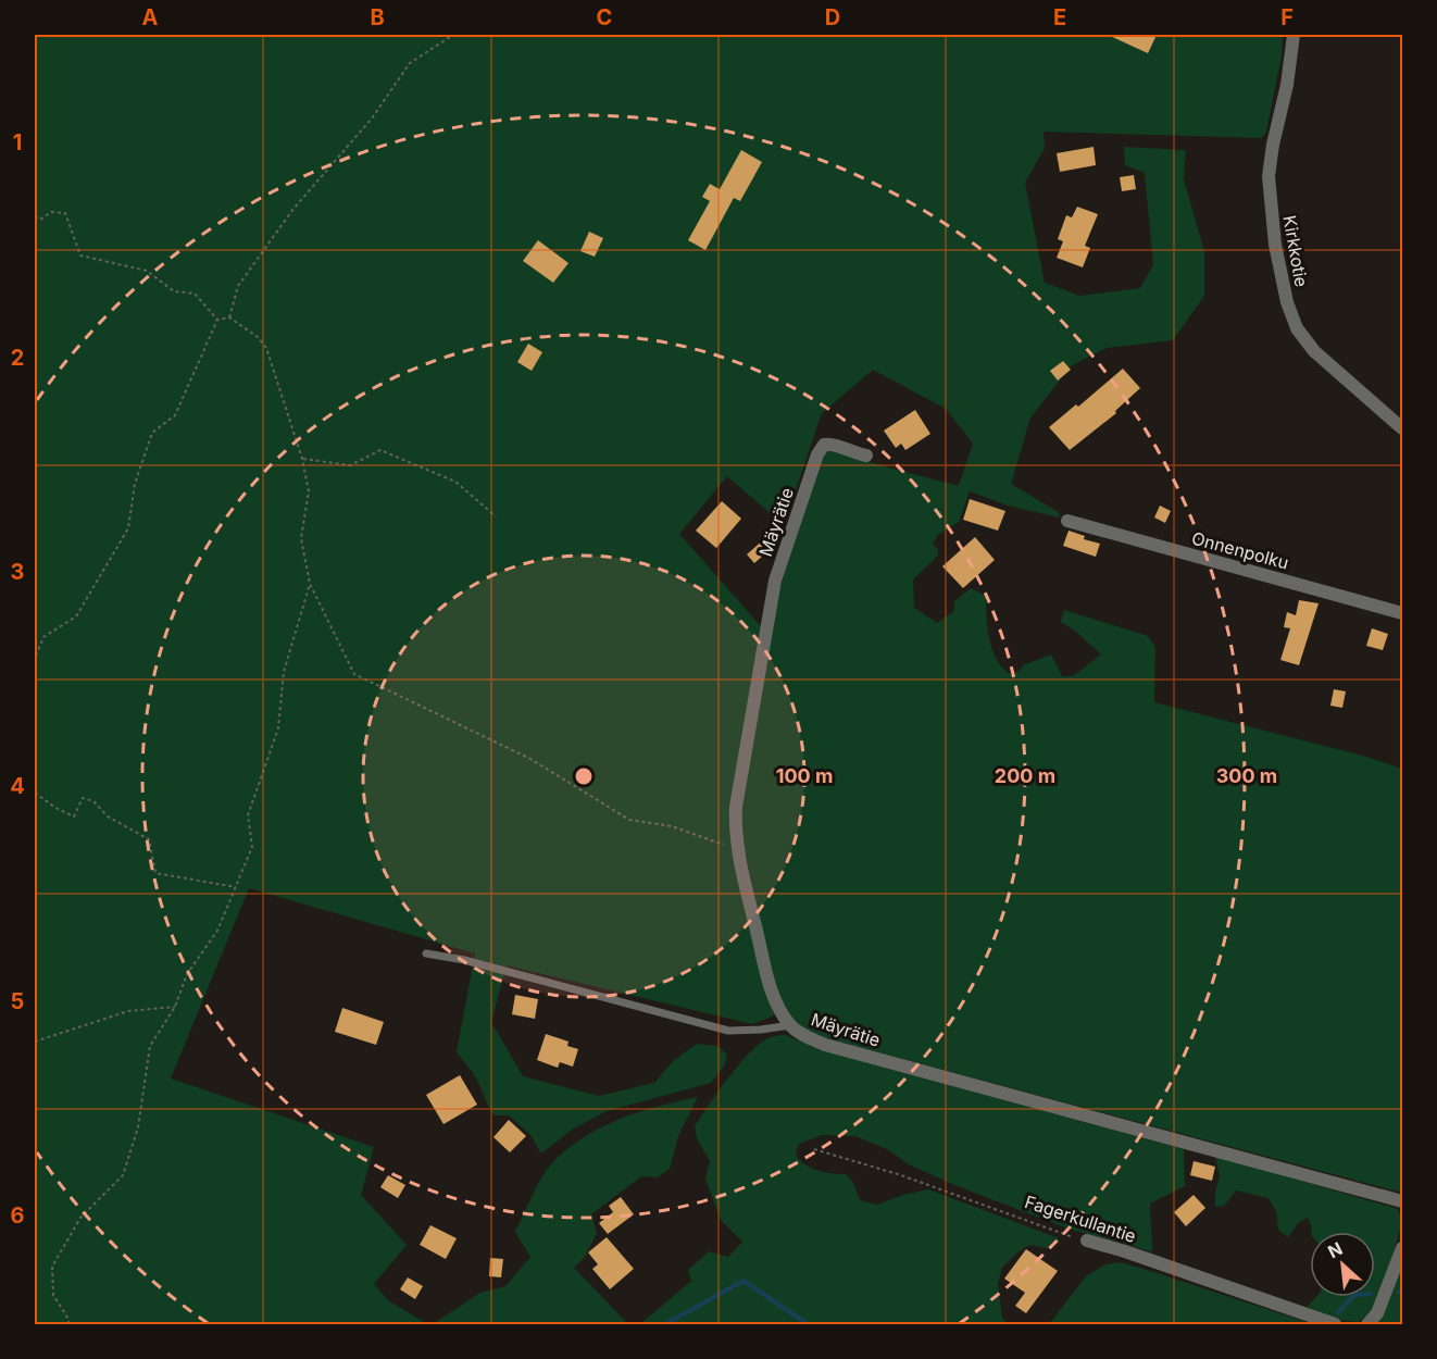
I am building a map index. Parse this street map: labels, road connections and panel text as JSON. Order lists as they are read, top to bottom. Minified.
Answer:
{"streets":{"street":["Kirkkotie","Mäyrätie","Onnenpolku","Fagerkullantie"]},"north":"top left","grid":{"columns":["A","B","C","D","E","F"],"rows":["1","2","3","4","5","6"]},"rings":["100 m","200 m","300 m"]}
